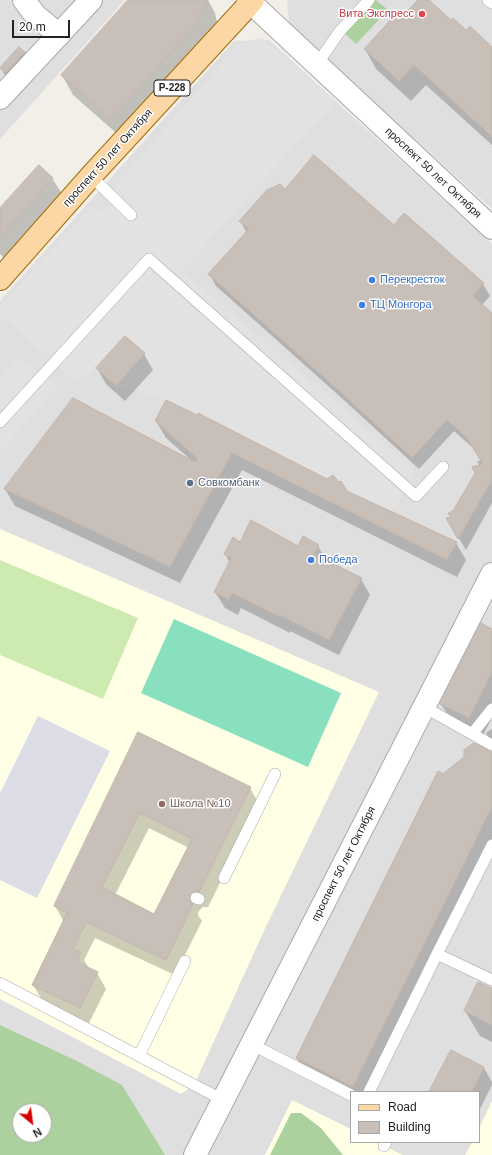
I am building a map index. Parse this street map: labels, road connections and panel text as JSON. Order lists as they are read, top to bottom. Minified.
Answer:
{"streets":{"main road":["Р-228","проспект 50 лет Октября"]},"places":["Вита Экспресс","Перекресток","ТЦ Монгора","Совкомбанк","Победа","Школа №10"],"legend":["Road","Building"],"scale_bar":"20 m","north":"bottom right"}
